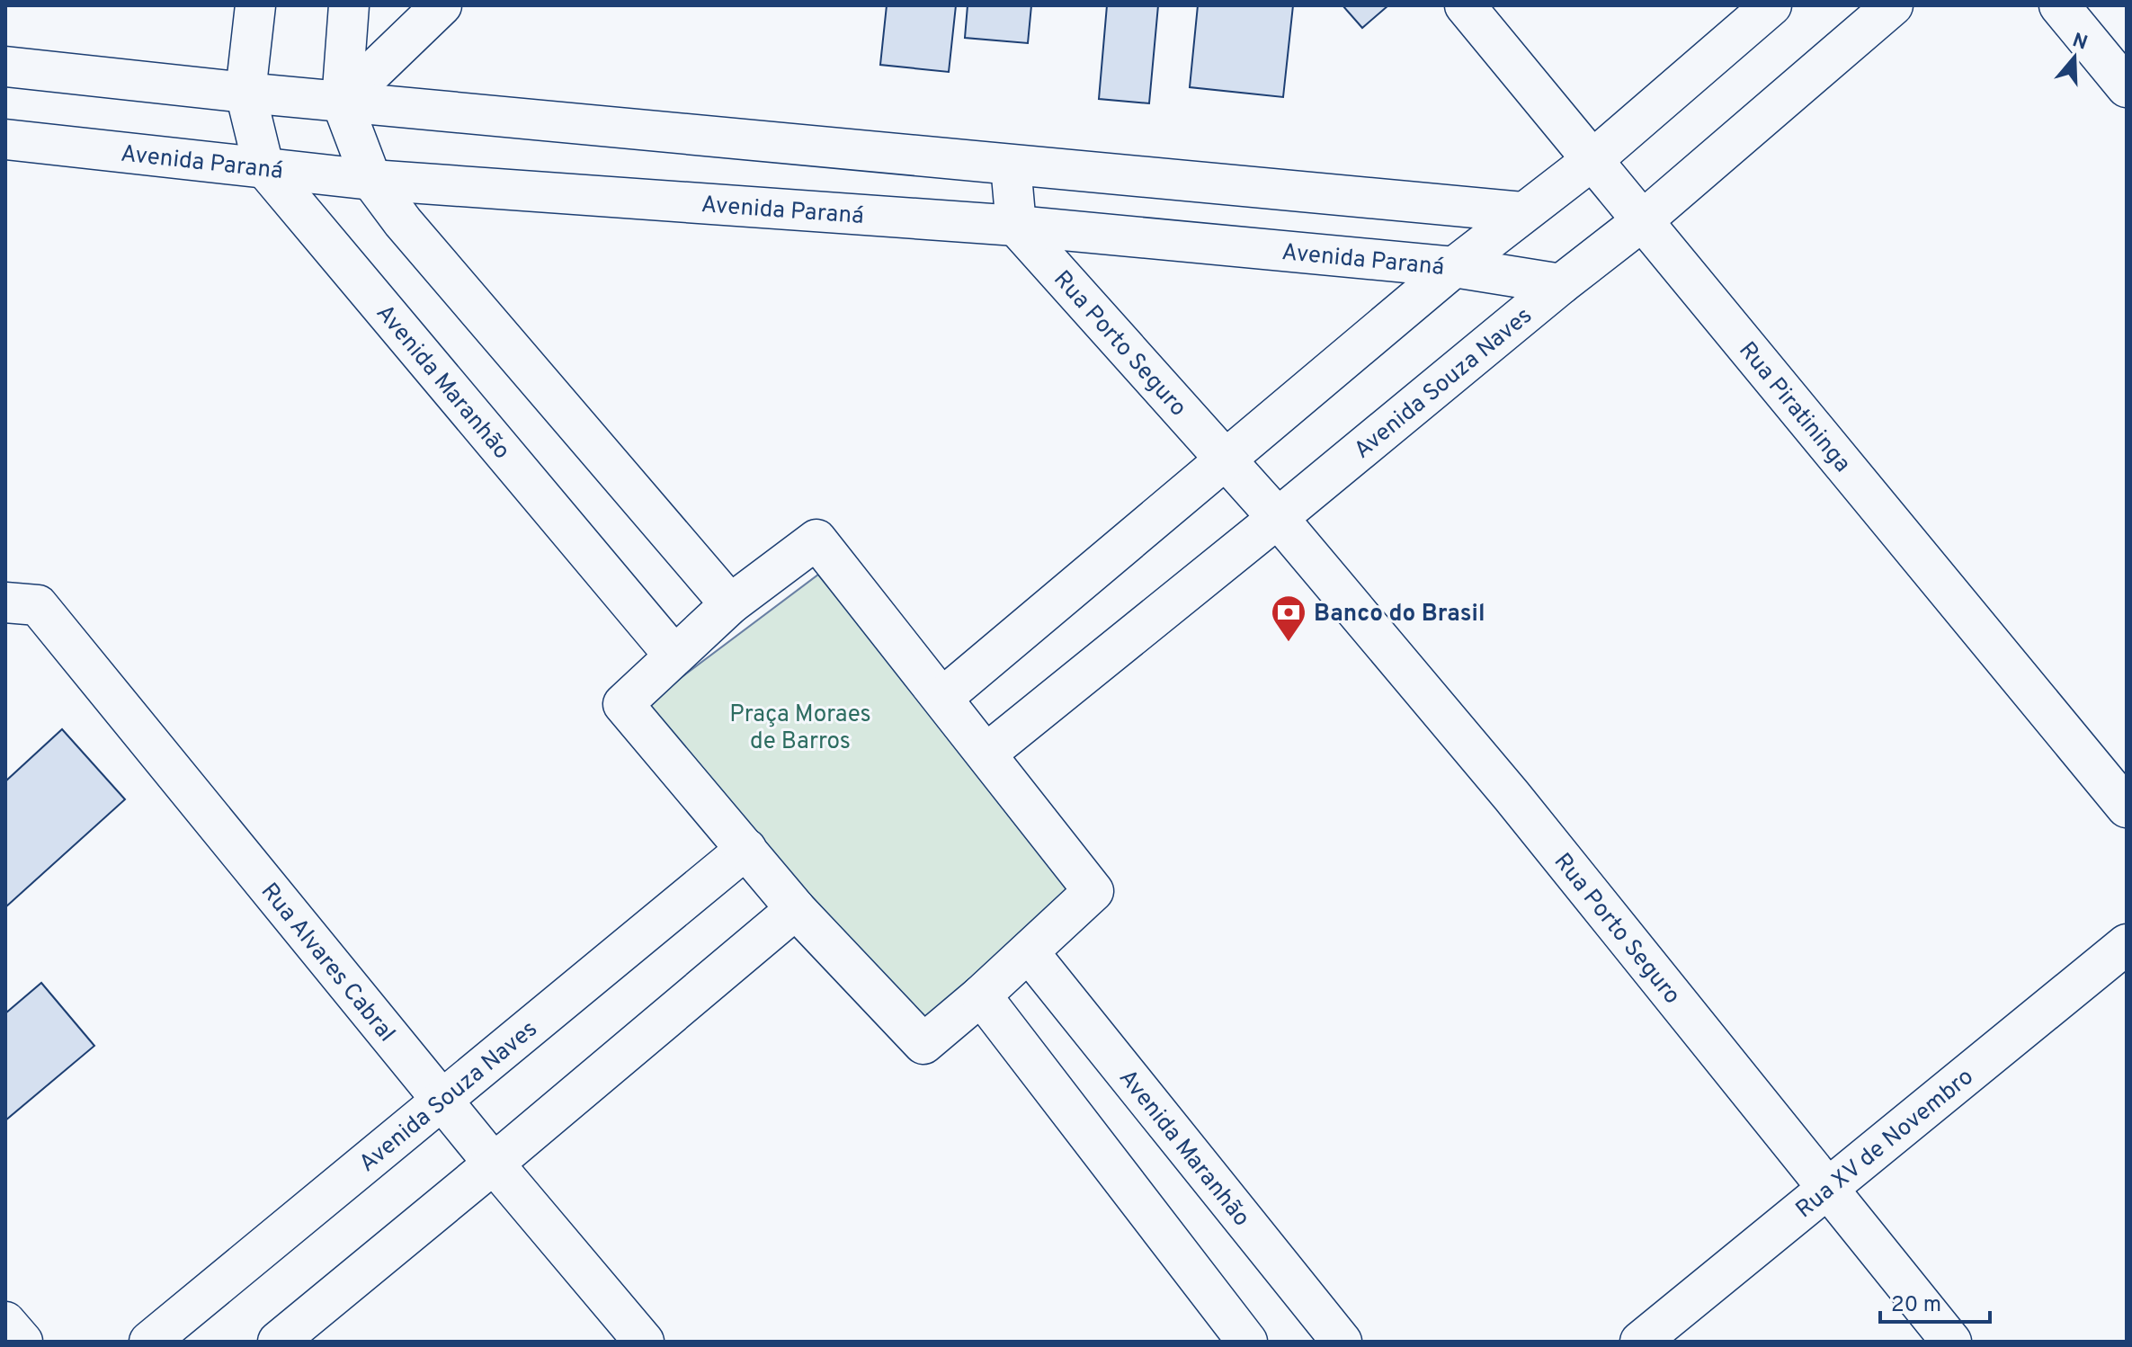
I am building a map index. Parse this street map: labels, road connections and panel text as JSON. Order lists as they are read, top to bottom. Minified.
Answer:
{"streets":{"main road":["Avenida Paraná","Rua Porto Seguro","Avenida Maranhão","Avenida Souza Naves","Rua Piratininga","Rua Alvares Cabral","Rua XV de Novembro"]},"crossings":[["Avenida Paraná","Rua Porto Seguro"],["Avenida Paraná","Avenida Maranhão"],["Avenida Paraná","Avenida Souza Naves"],["Rua Porto Seguro","Avenida Souza Naves"],["Rua Porto Seguro","Rua XV de Novembro"],["Avenida Souza Naves","Rua Piratininga"],["Avenida Souza Naves","Rua Alvares Cabral"]],"parks":["Praça Moraes de Barros"],"places":{"bank":["Banco do Brasil"]},"scale_bar":"20 m","north":"top"}
